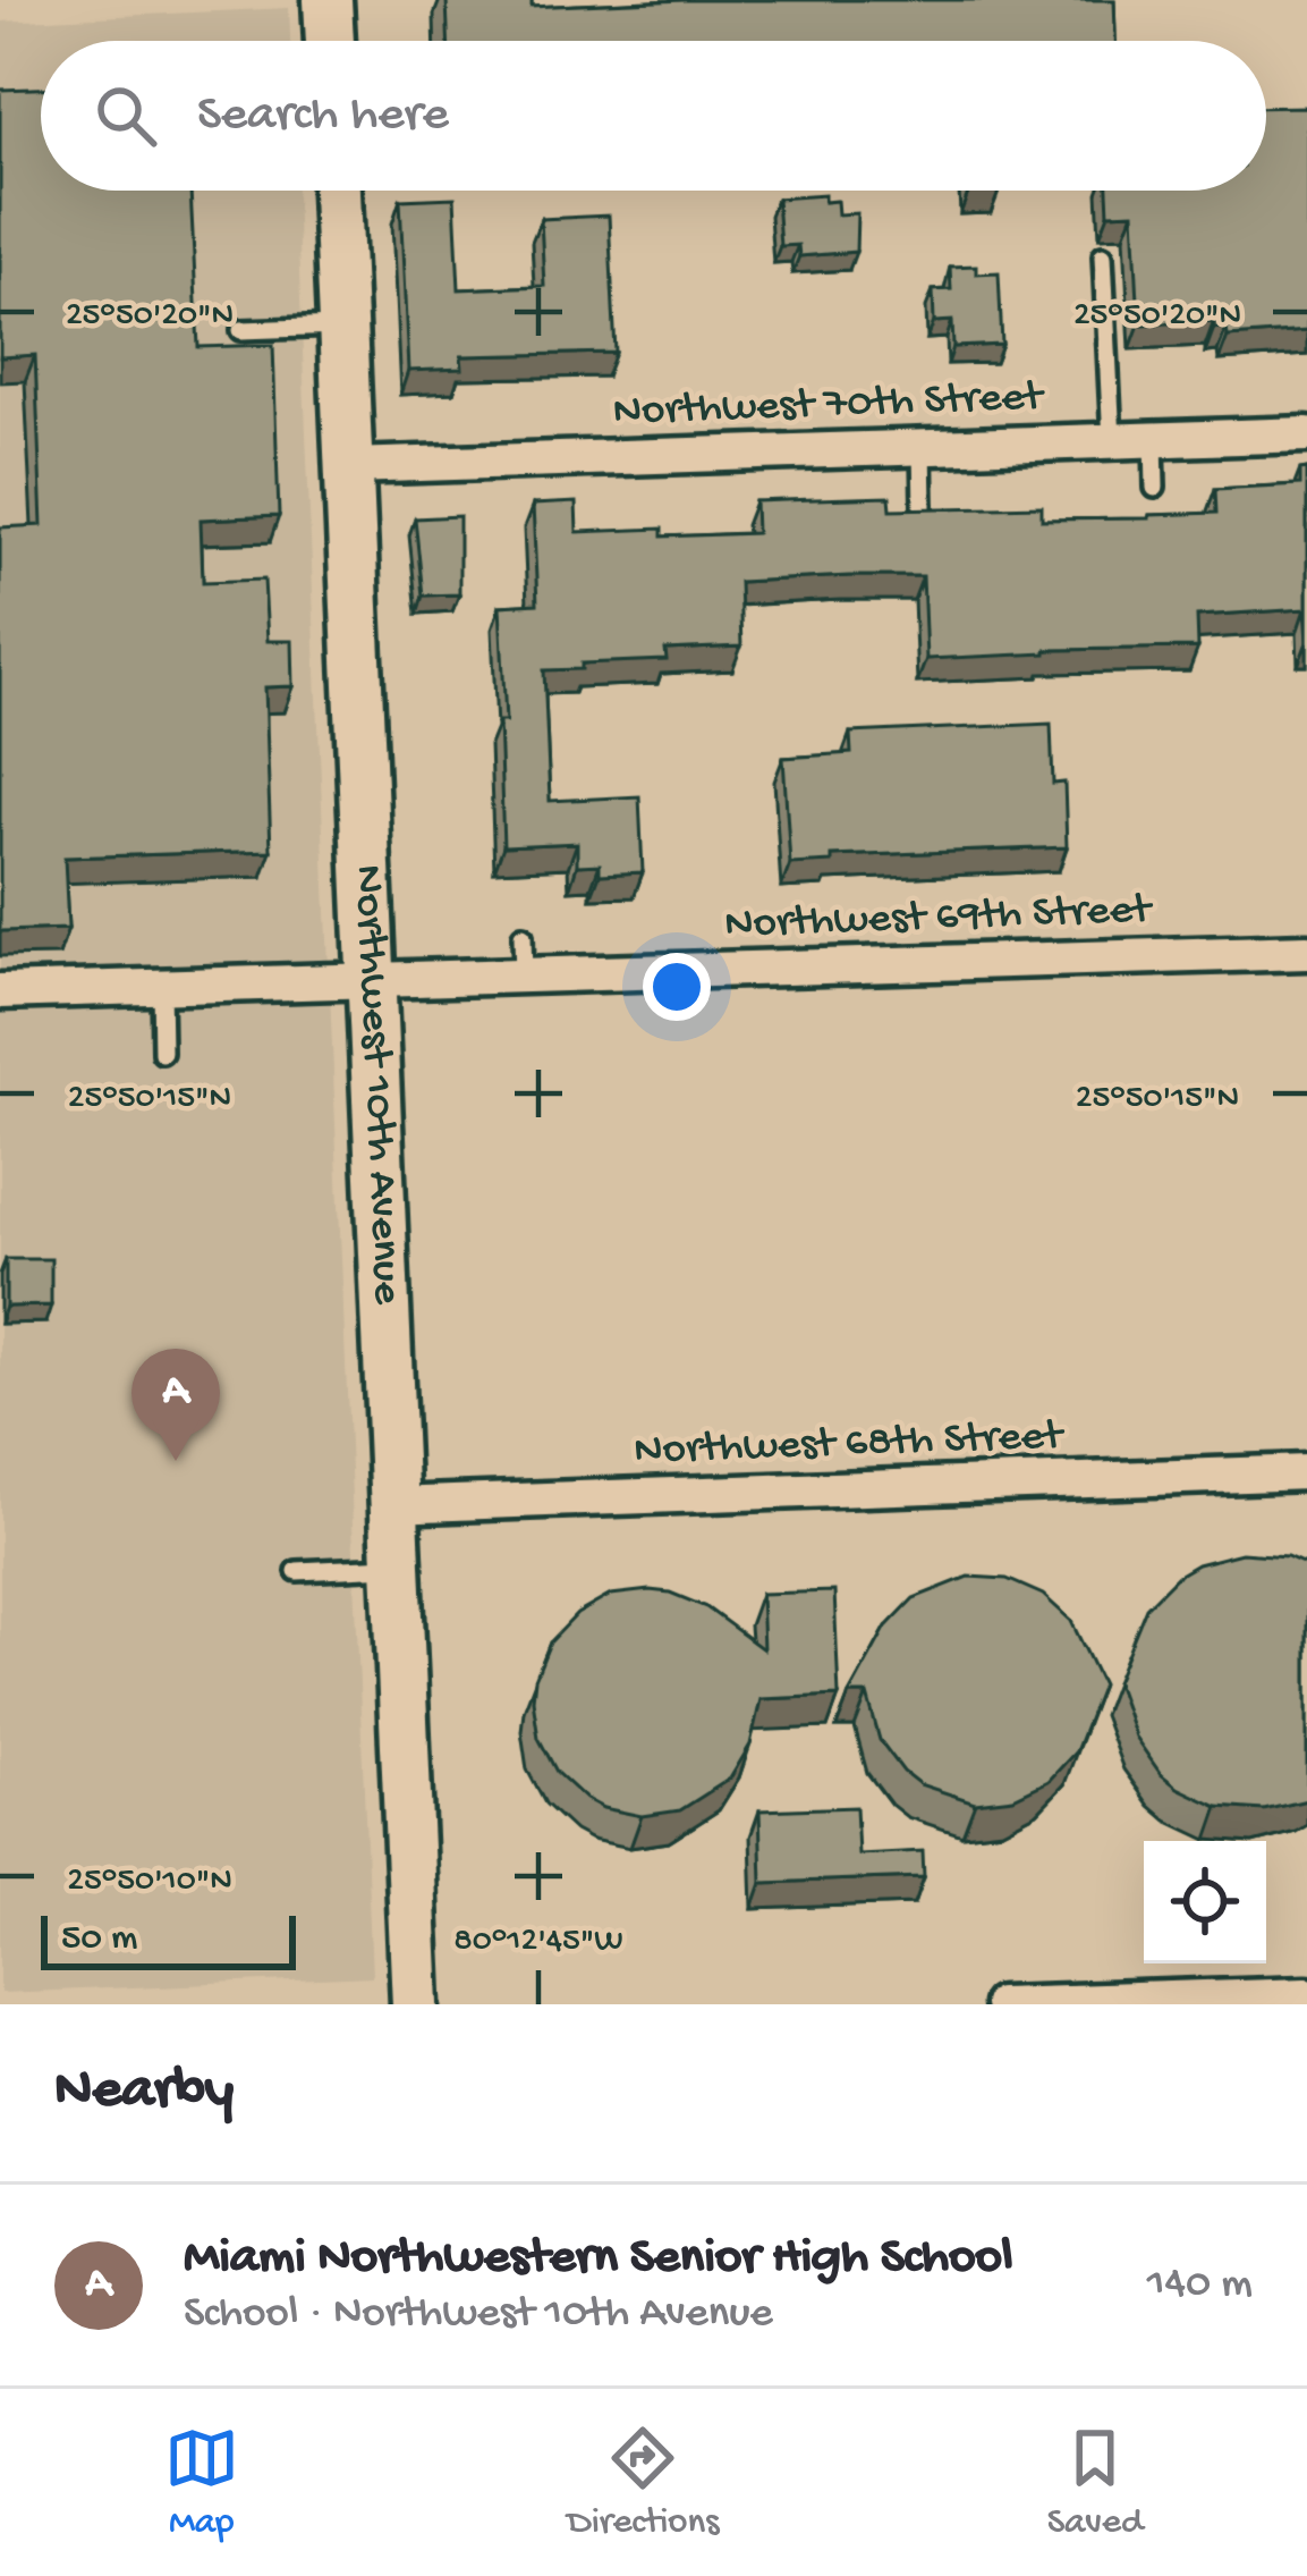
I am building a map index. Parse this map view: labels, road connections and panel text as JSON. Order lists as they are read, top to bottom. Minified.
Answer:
{"streets":{"street":["Northwest 70th Street","Northwest 69th Street","Northwest 10th Avenue","Northwest 68th Street"]},"crossings":[["Northwest 70th Street","Northwest 10th Avenue"],["Northwest 69th Street","Northwest 10th Avenue"],["Northwest 10th Avenue","Northwest 68th Street"]],"scale_bar":"50 m","page":{"search":"Search here","pins":"A","scale":"50 m","heading":"Nearby","list":[{"mark":"A","name":"Miami Northwestern Senior High School","note":"School · Northwest 10th Avenue","value":"140 m"}],"nav":["Map","Directions","Saved"]},"coordinates":["25°50'20\"N","25°50'15\"N","25°50'10\"N","80°12'45\"W"]}
